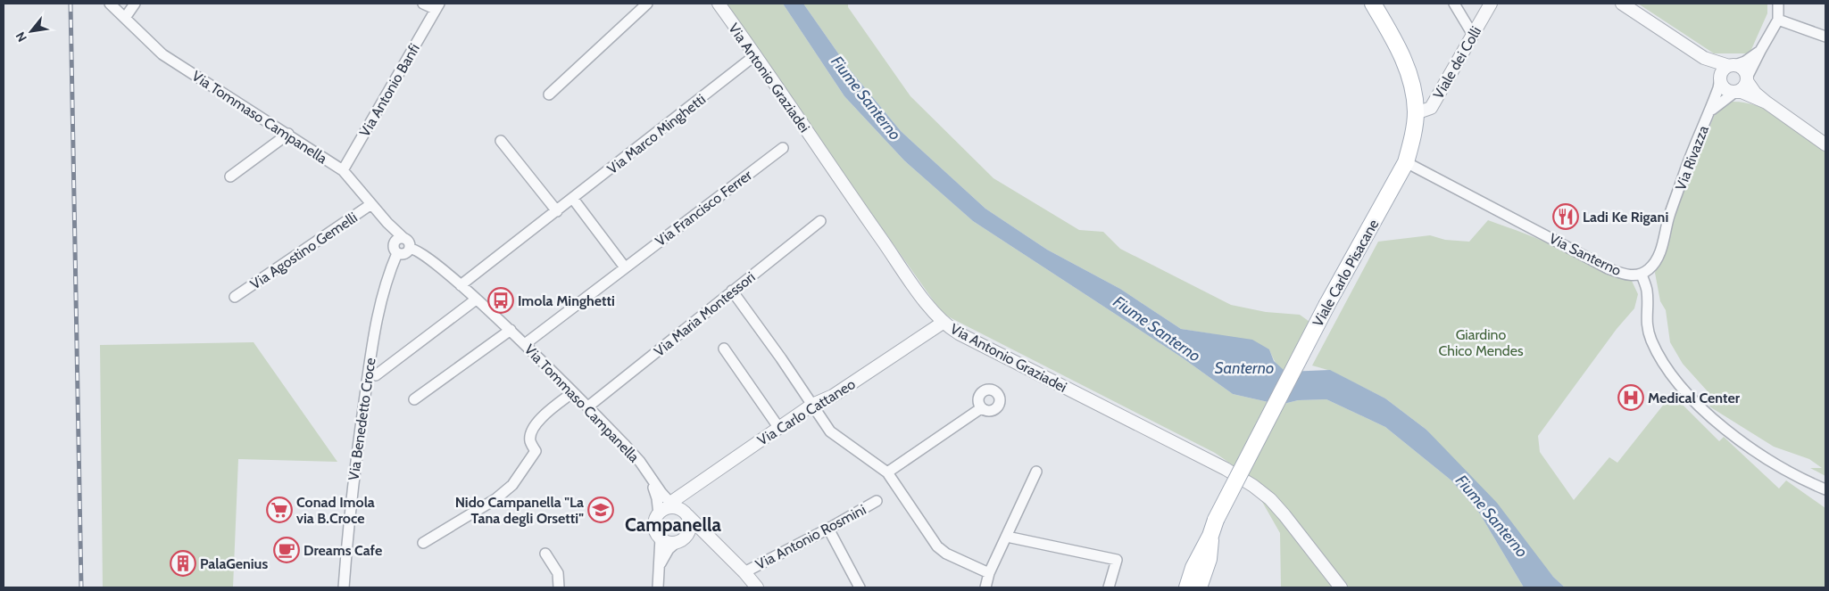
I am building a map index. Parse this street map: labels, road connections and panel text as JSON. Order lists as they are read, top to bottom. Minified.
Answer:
{"streets":{"main road":["Viale Carlo Pisacane"],"street":["Viale dei Colli","Via Antonio Graziadei","Via Antonio Banfi","Via Tommaso Campanella","Via Marco Minghetti","Via Rivazza","Via Francisco Ferrer","Via Agostino Gemelli","Via Santerno","Via Maria Montessori","Via Carlo Cattaneo","Via Benedetto Croce","Via Antonio Rosmini"]},"crossings":[["Viale dei Colli","Viale Carlo Pisacane"],["Via Antonio Graziadei","Via Marco Minghetti"],["Via Antonio Graziadei","Via Carlo Cattaneo"],["Via Antonio Banfi","Via Tommaso Campanella"],["Via Tommaso Campanella","Via Marco Minghetti"],["Via Tommaso Campanella","Via Francisco Ferrer"],["Via Tommaso Campanella","Via Agostino Gemelli"],["Via Tommaso Campanella","Via Maria Montessori"],["Via Tommaso Campanella","Via Carlo Cattaneo"],["Via Tommaso Campanella","Via Benedetto Croce"],["Via Tommaso Campanella","Via Antonio Rosmini"],["Via Rivazza","Via Santerno"],["Via Santerno","Viale Carlo Pisacane"]],"districts":["Campanella"],"water":["Fiume Santerno","Santerno"],"parks":["Giardino Chico Mendes"],"places":{"restaurant":["Ladi Ke Rigani"],"bus stop":["Imola Minghetti"],"hospital":["Medical Center"],"supermarket":["Conad Imola via B.Croce"],"school or university":["Nido Campanella \"La Tana degli Orsetti\""],"cafe":["Dreams Cafe"],"building":["PalaGenius"]},"north":"bottom left"}
